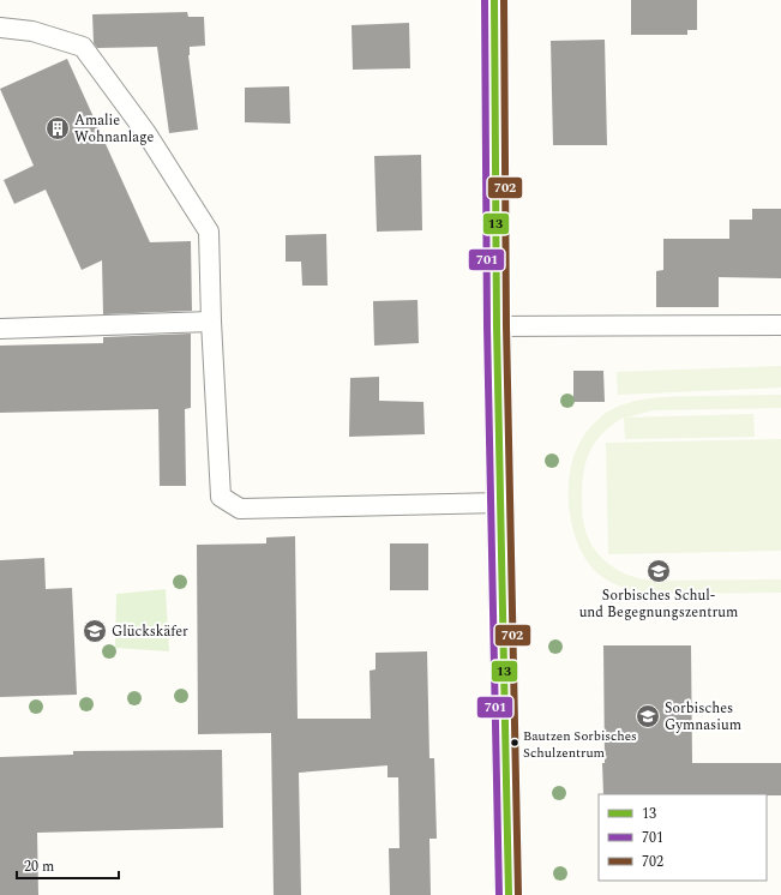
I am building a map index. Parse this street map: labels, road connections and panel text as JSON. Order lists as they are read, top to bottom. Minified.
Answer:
{"places":{"building":["Amalie Wohnanlage"],"school or university":["Sorbisches Schul- und Begegnungszentrum","Glückskäfer","Sorbisches Gymnasium"],"other":["Bautzen Sorbisches Schulzentrum"]},"lines":["transit line 13","transit line 701","transit line 702"],"legend":["13","701","702"],"scale_bar":"20 m"}
